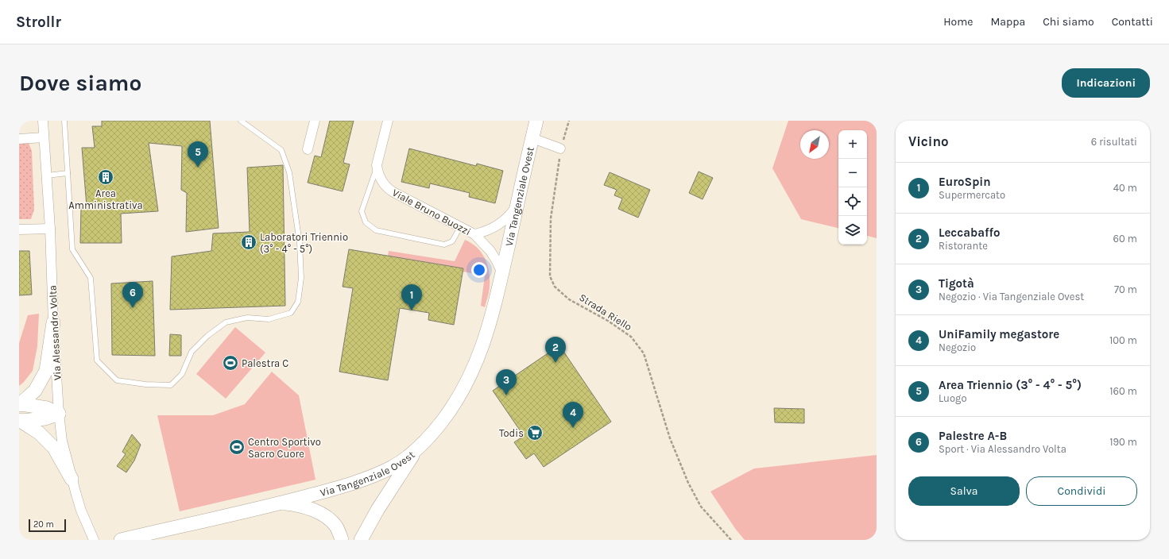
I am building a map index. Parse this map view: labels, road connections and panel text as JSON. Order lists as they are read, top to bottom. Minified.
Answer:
{"streets":{"main road":["Via Tangenziale Ovest"],"street":["Viale Bruno Buozzi","Via Alessandro Volta"],"path":["Strada Riello"]},"crossings":[["Via Tangenziale Ovest","Viale Bruno Buozzi"]],"places":{"building":["Area Amministrativa","Laboratori Triennio (3° - 4° - 5°)"],"sports":["Palestra C","Centro Sportivo Sacro Cuore"],"supermarket":["Todis"]},"scale_bar":"20 m","north":"bottom left","page":{"header":"Strollr","nav":["Home","Mappa","Chi siamo","Contatti"],"buttons":["Indicazioni",["Salva","Condividi"]],"title":"Dove siamo","heading":["Vicino","6 risultati"],"map_buttons":["+","−"],"pins":["5","6","1","2","3","4"],"list":[{"mark":"1","name":"EuroSpin","note":"Supermercato","value":"40 m"},{"mark":"2","name":"Leccabaffo","note":"Ristorante","value":"60 m"},{"mark":"3","name":"Tigotà","note":"Negozio · Via Tangenziale Ovest","value":"70 m"},{"mark":"4","name":"UniFamily megastore","note":"Negozio","value":"100 m"},{"mark":"5","name":"Area Triennio (3° - 4° - 5°)","note":"Luogo","value":"160 m"},{"mark":"6","name":"Palestre A-B","note":"Sport · Via Alessandro Volta","value":"190 m"}],"scale":"20 m"}}
